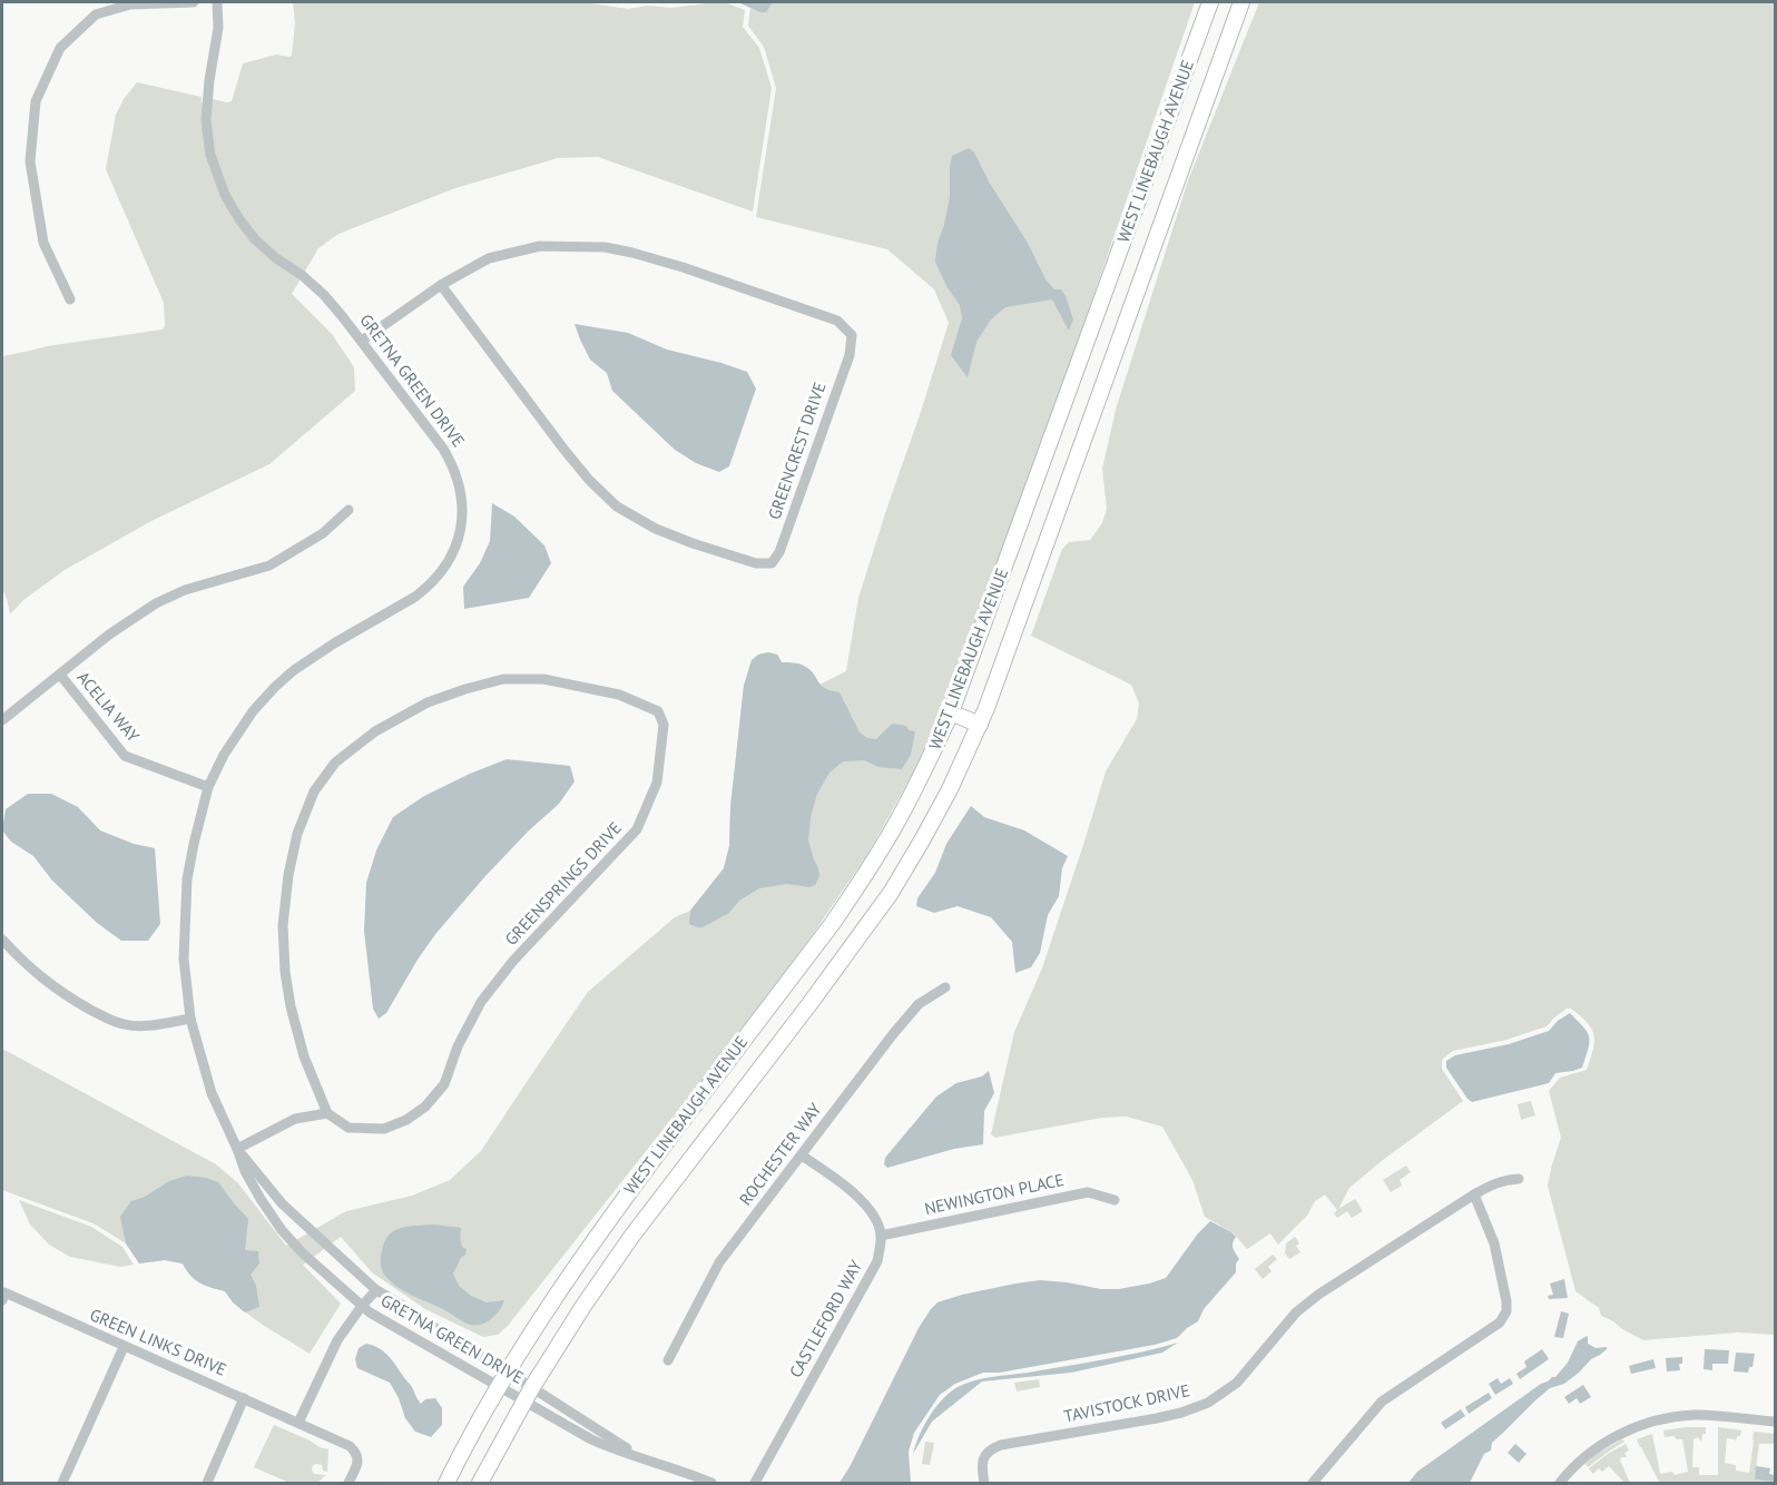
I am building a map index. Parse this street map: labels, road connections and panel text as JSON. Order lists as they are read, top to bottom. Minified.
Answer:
{"streets":{"main road":["WEST LINEBAUGH AVENUE"],"street":["GRETNA GREEN DRIVE","GREENCREST DRIVE","ACELIA WAY","GREENSPRINGS DRIVE","ROCHESTER WAY","NEWINGTON PLACE","CASTLEFORD WAY","GREEN LINKS DRIVE","TAVISTOCK DRIVE"]},"crossings":[["WEST LINEBAUGH AVENUE","GRETNA GREEN DRIVE"],["GRETNA GREEN DRIVE","GREENCREST DRIVE"],["GRETNA GREEN DRIVE","ACELIA WAY"],["NEWINGTON PLACE","CASTLEFORD WAY"]]}
